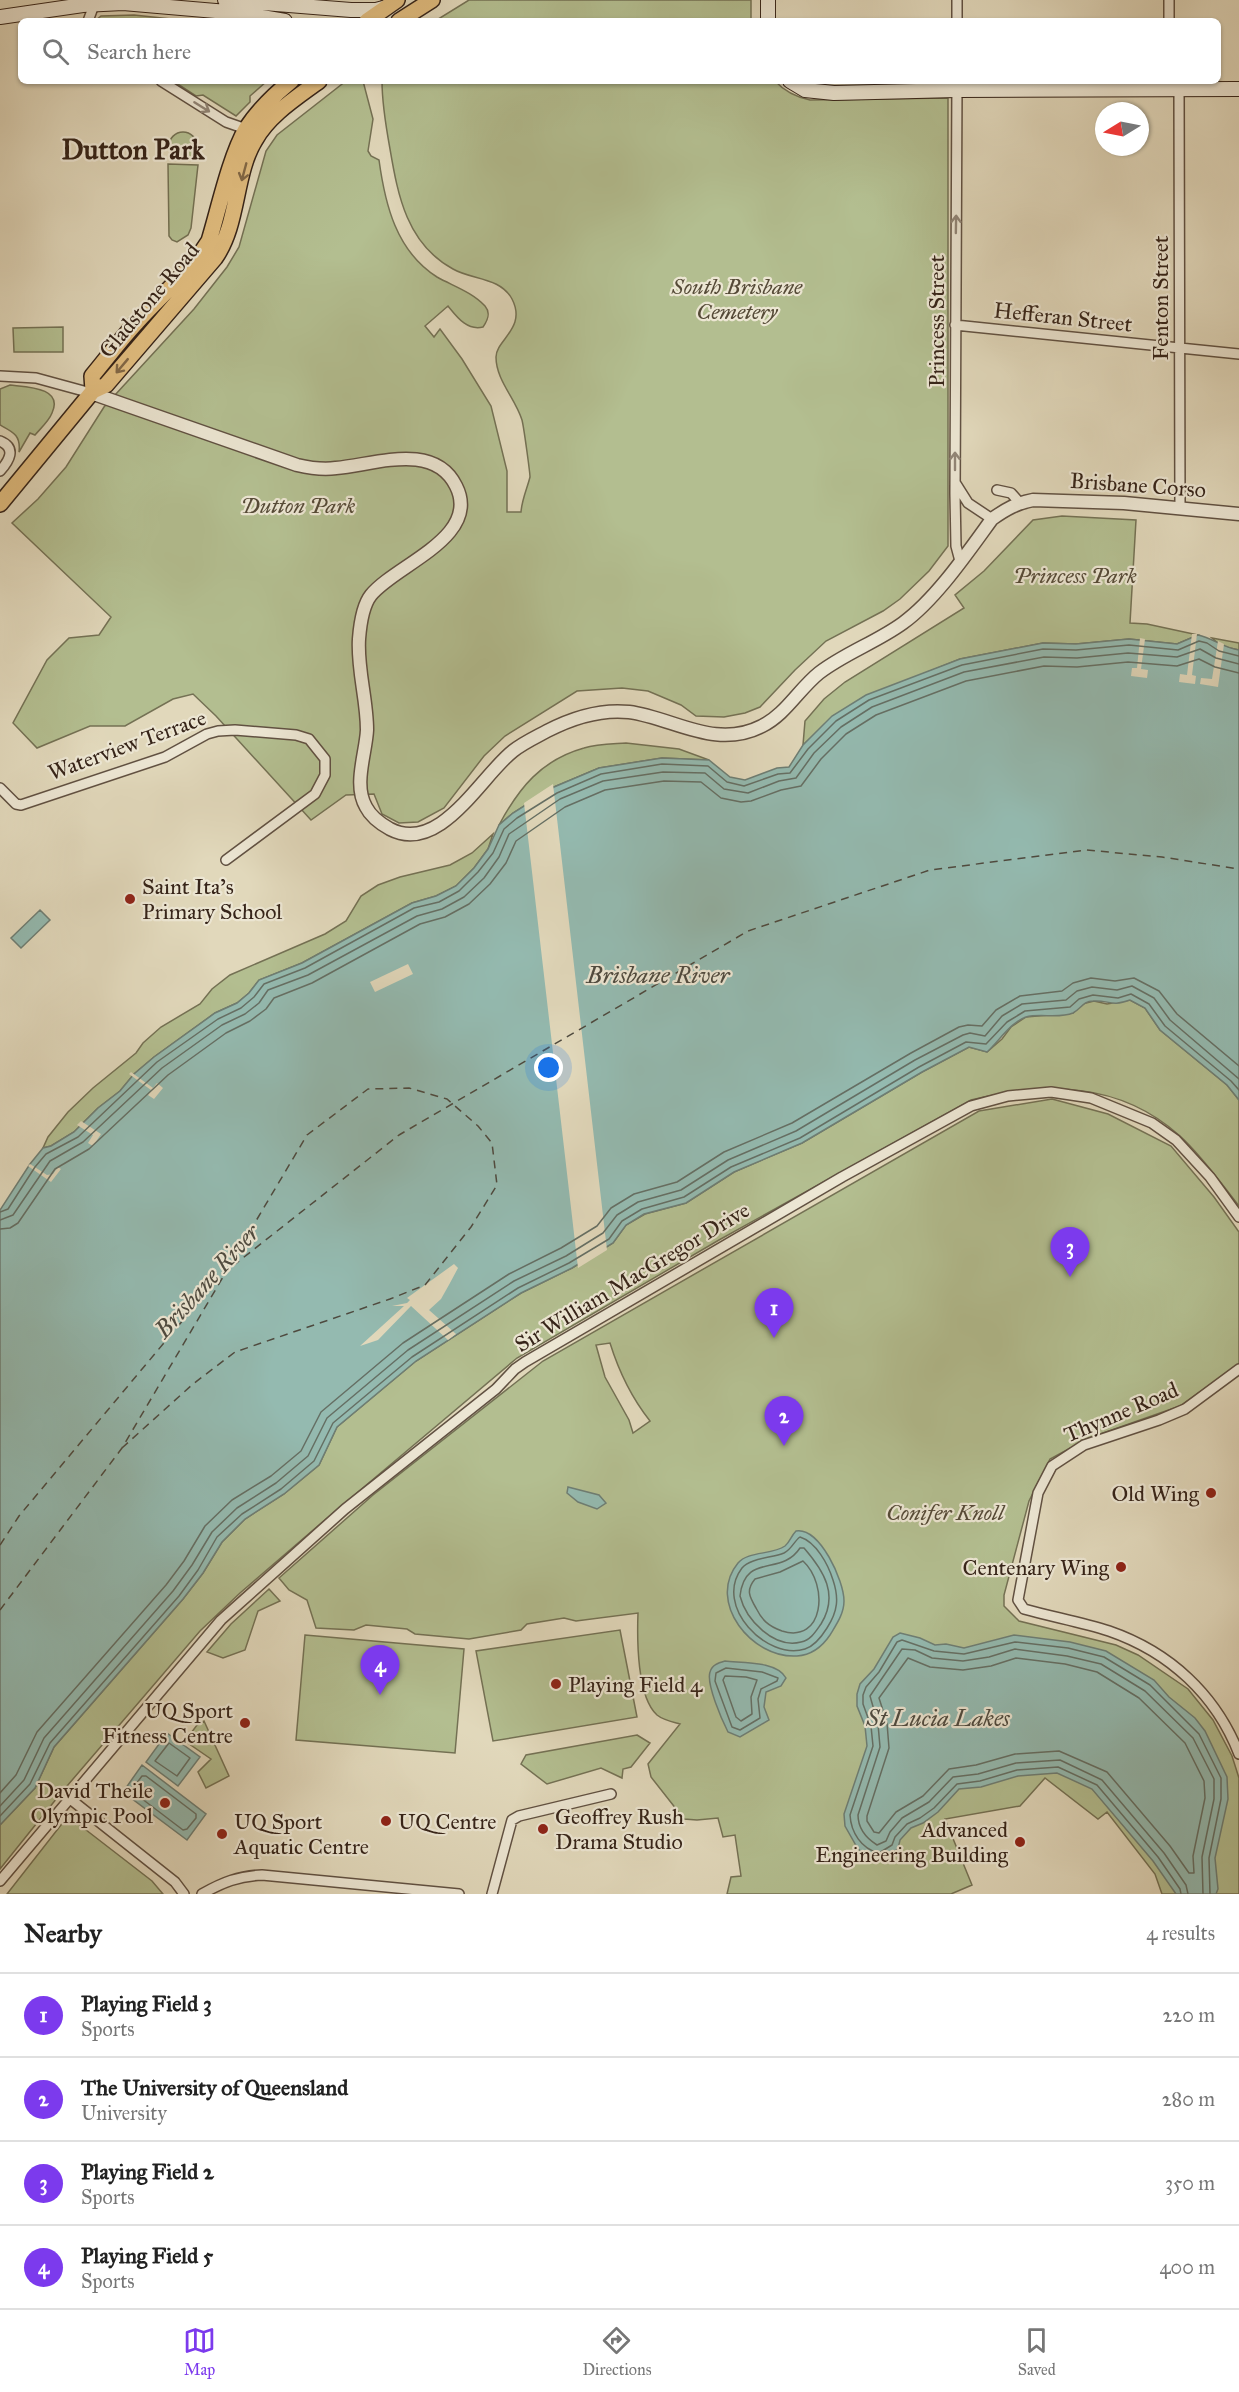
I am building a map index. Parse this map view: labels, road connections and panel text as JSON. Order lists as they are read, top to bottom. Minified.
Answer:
{"streets":{"main road":["Gladstone Road"],"street":["Fenton Street","Hefferan Street","Princess Street","Brisbane Corso","Waterview Terrace","Sir William MacGregor Drive","Thynne Road"]},"crossings":[["Fenton Street","Hefferan Street"],["Fenton Street","Brisbane Corso"],["Hefferan Street","Princess Street"]],"one_way":["Princess Street"],"districts":["Dutton Park"],"water":["Brisbane River","St Lucia Lakes"],"parks":["South Brisbane Cemetery","Dutton Park","Princess Park","Conifer Knoll"],"places":["Saint Ita's Primary School","Old Wing","Centenary Wing","Playing Field 4","UQ Sport Fitness Centre","David Theile Olympic Pool","UQ Centre","Geoffrey Rush Drama Studio","UQ Sport Aquatic Centre","Advanced Engineering Building"],"north":"left","page":{"search":"Search here","pins":["3","1","2","4"],"heading":["Nearby","4 results"],"list":[{"mark":"1","name":"Playing Field 3","note":"Sports","value":"220 m"},{"mark":"2","name":"The University of Queensland","note":"University","value":"280 m"},{"mark":"3","name":"Playing Field 2","note":"Sports","value":"350 m"},{"mark":"4","name":"Playing Field 5","note":"Sports","value":"400 m"}],"nav":["Map","Directions","Saved"]}}
